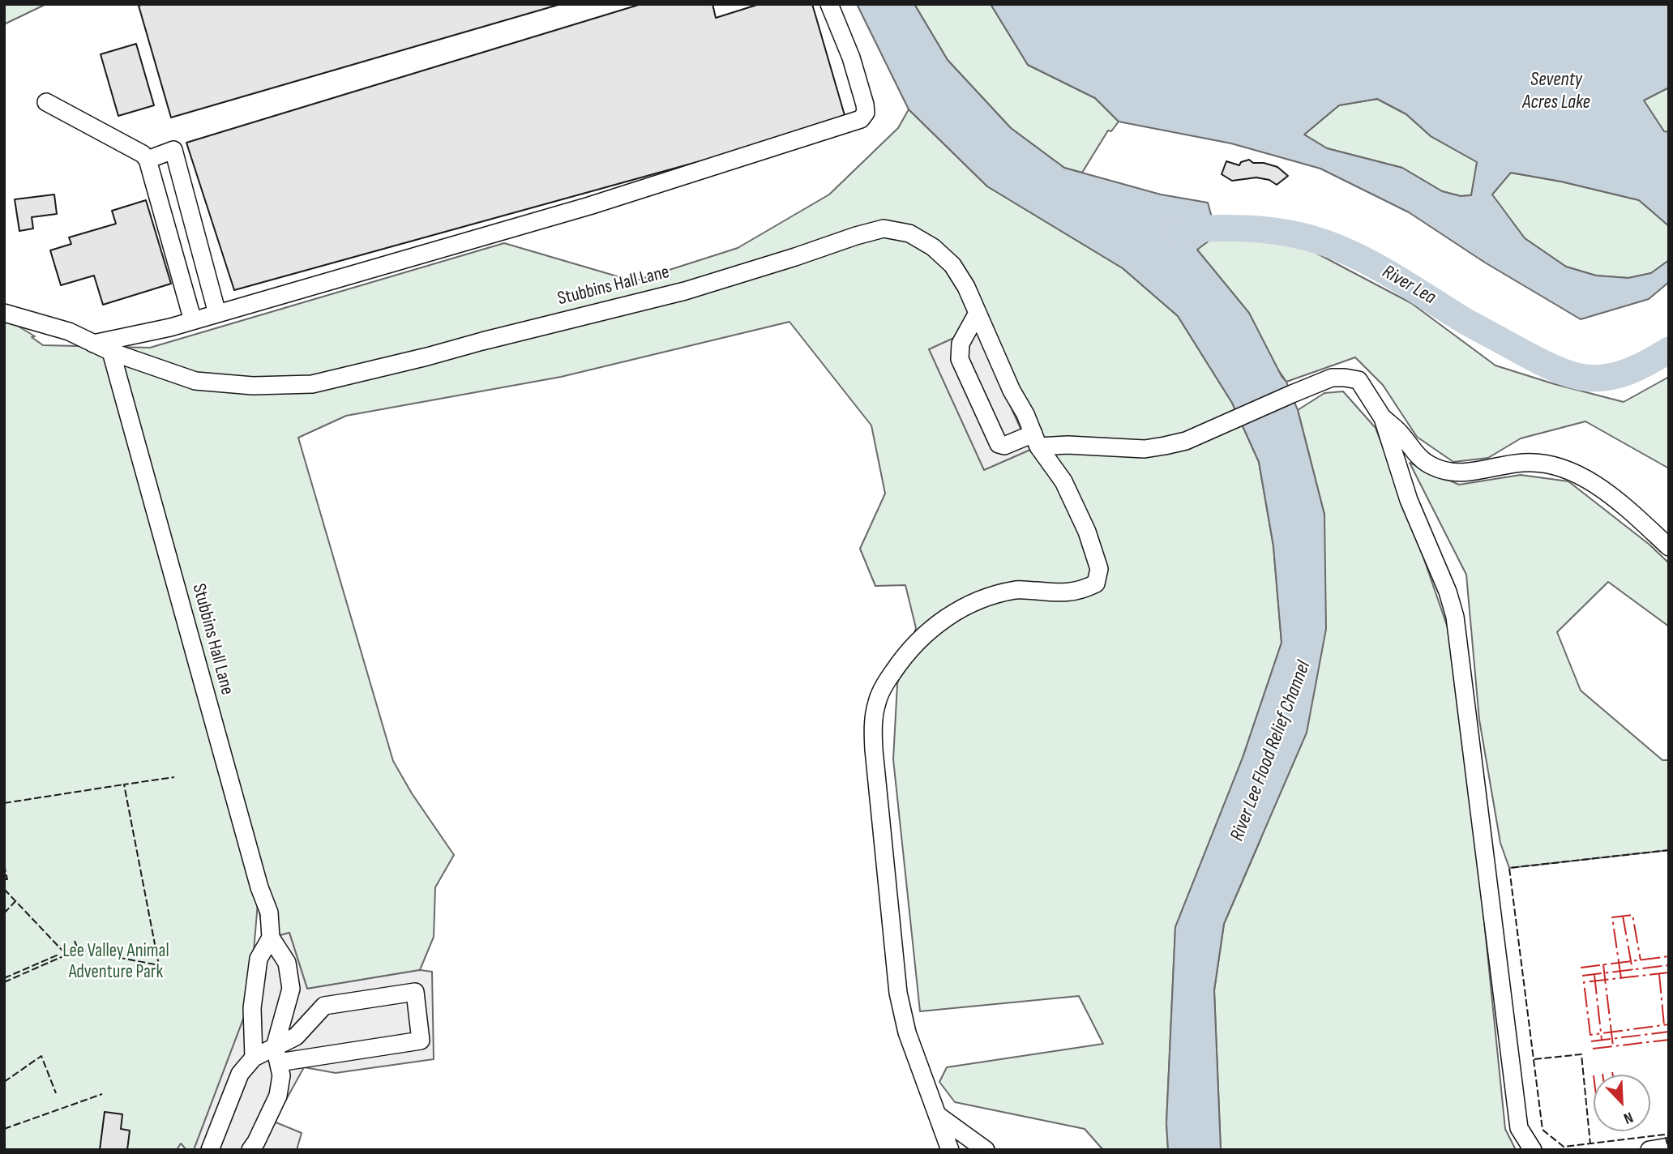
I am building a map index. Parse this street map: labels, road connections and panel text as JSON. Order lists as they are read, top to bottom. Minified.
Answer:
{"streets":{"lane":["Stubbins Hall Lane"]},"water":["Seventy Acres Lake","River Lea","River Lee Flood Relief Channel"],"parks":["Lee Valley Animal Adventure Park"],"north":"bottom right"}
